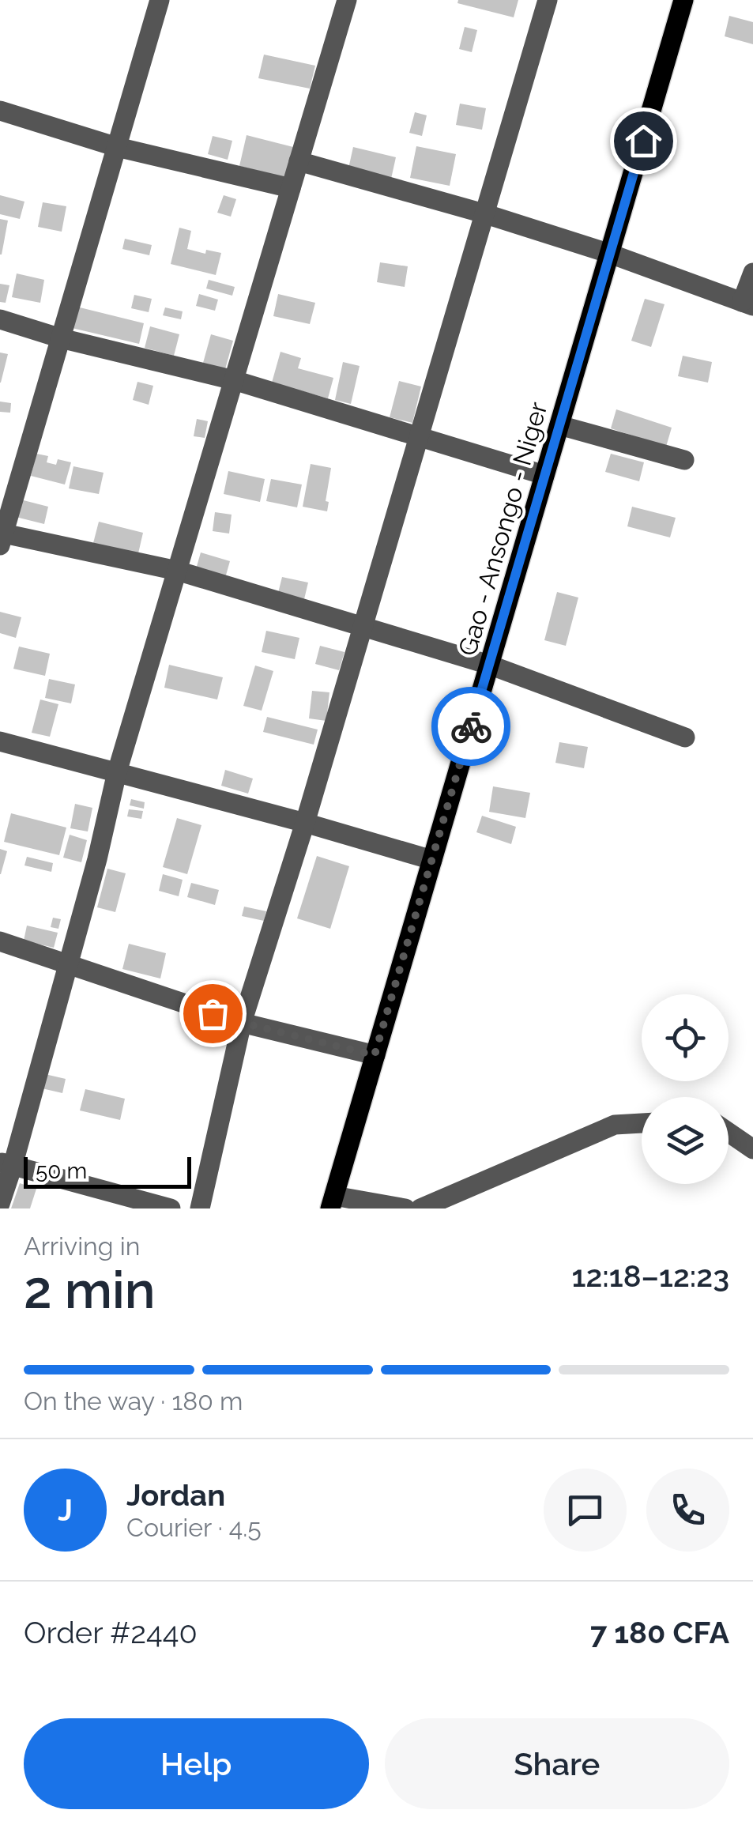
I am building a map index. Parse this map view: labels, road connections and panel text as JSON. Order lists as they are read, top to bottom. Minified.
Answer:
{"streets":{"main road":["Gao - Ansongo - Niger"]},"scale_bar":"50 m","page":{"scale":"50 m","heading":["2 min","Arriving in","12:18–12:23"],"panel":["Jordan","Courier · 4.5","Order #2440","7 180 CFA"],"bar":"On the way · 180 m","round":"J","buttons":["Help","Share"]}}
